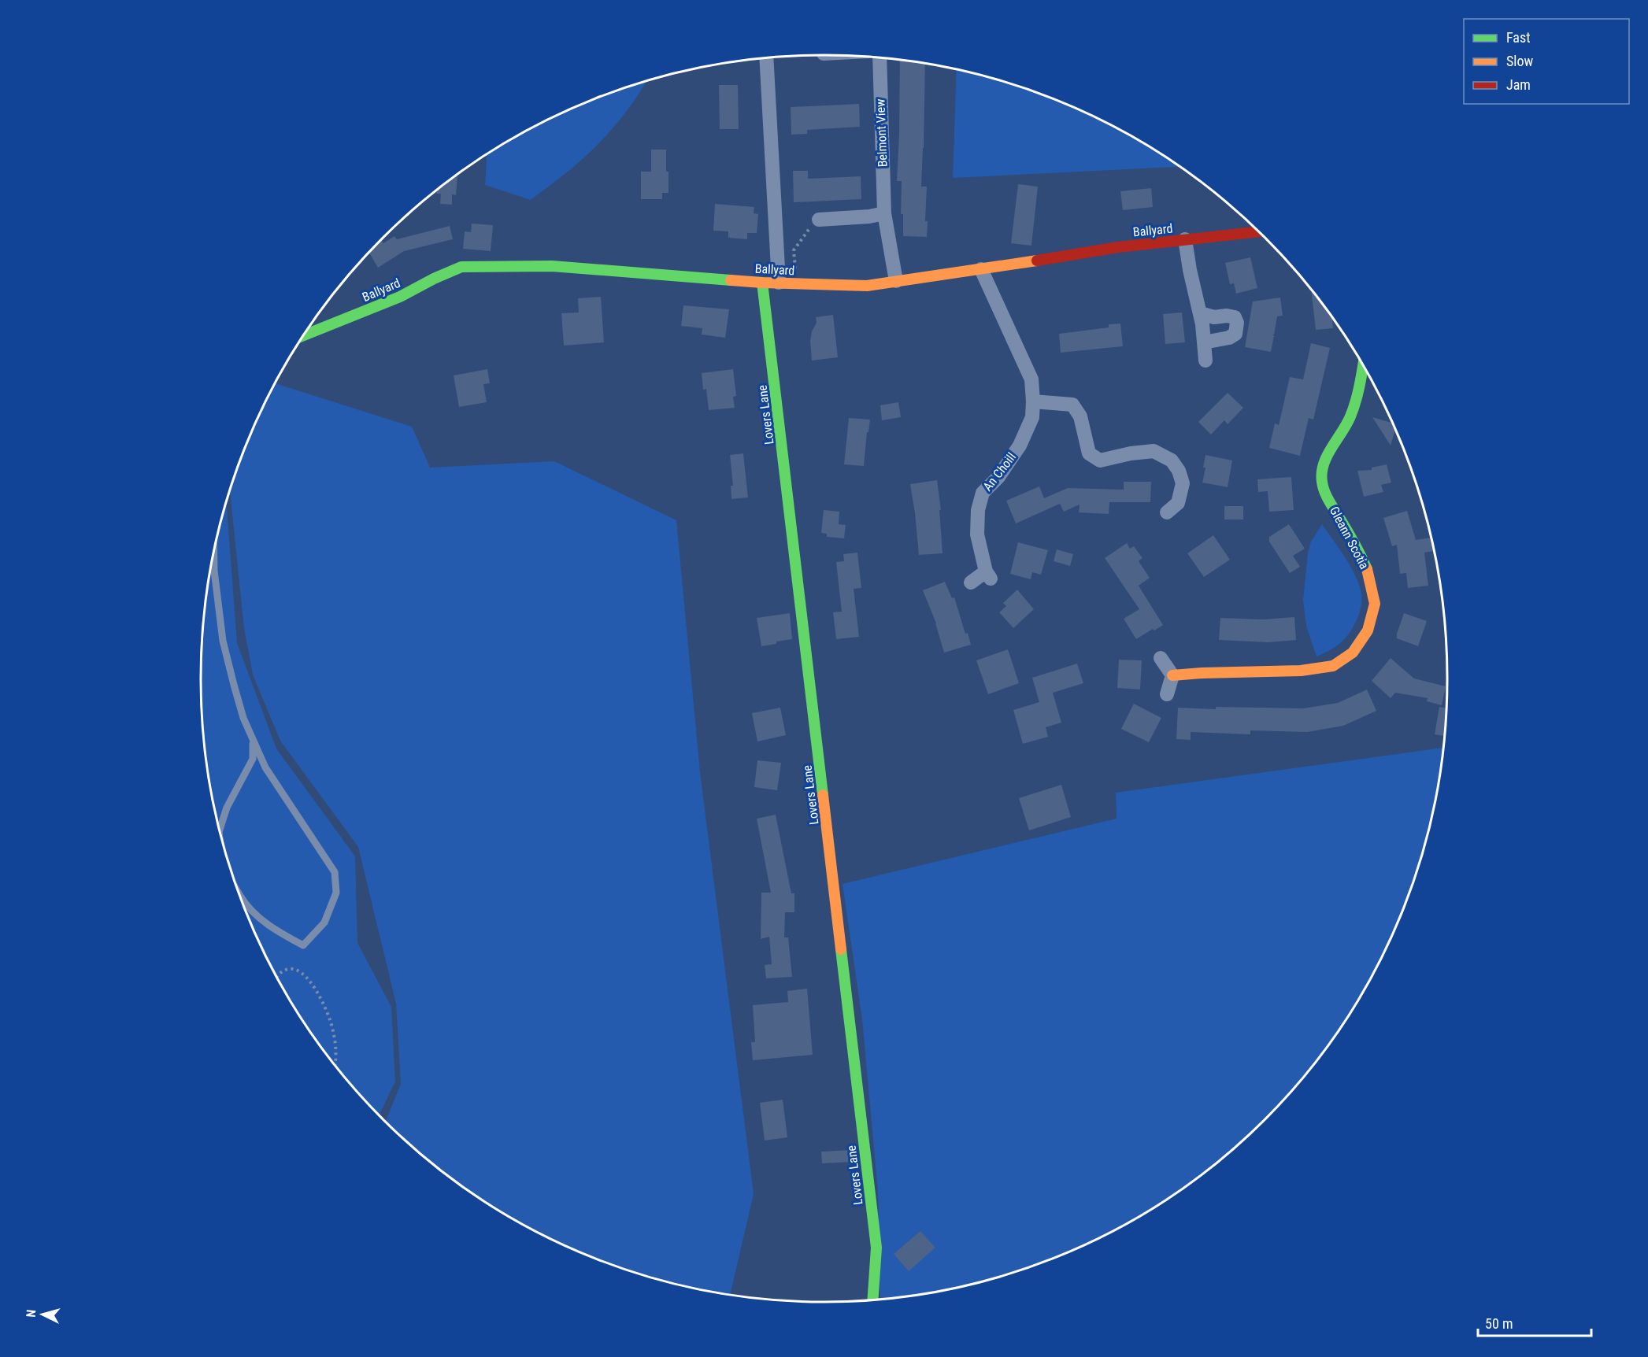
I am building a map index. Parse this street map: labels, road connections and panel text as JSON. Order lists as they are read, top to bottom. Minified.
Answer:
{"streets":{"street":["Belmont View","Ballyard","Lovers Lane","An Choill","Gleann Scotia"]},"crossings":[["Belmont View","Ballyard"],["Ballyard","Lovers Lane"],["Ballyard","An Choill"]],"legend":["Fast","Slow","Jam"],"scale_bar":"50 m","north":"left"}
